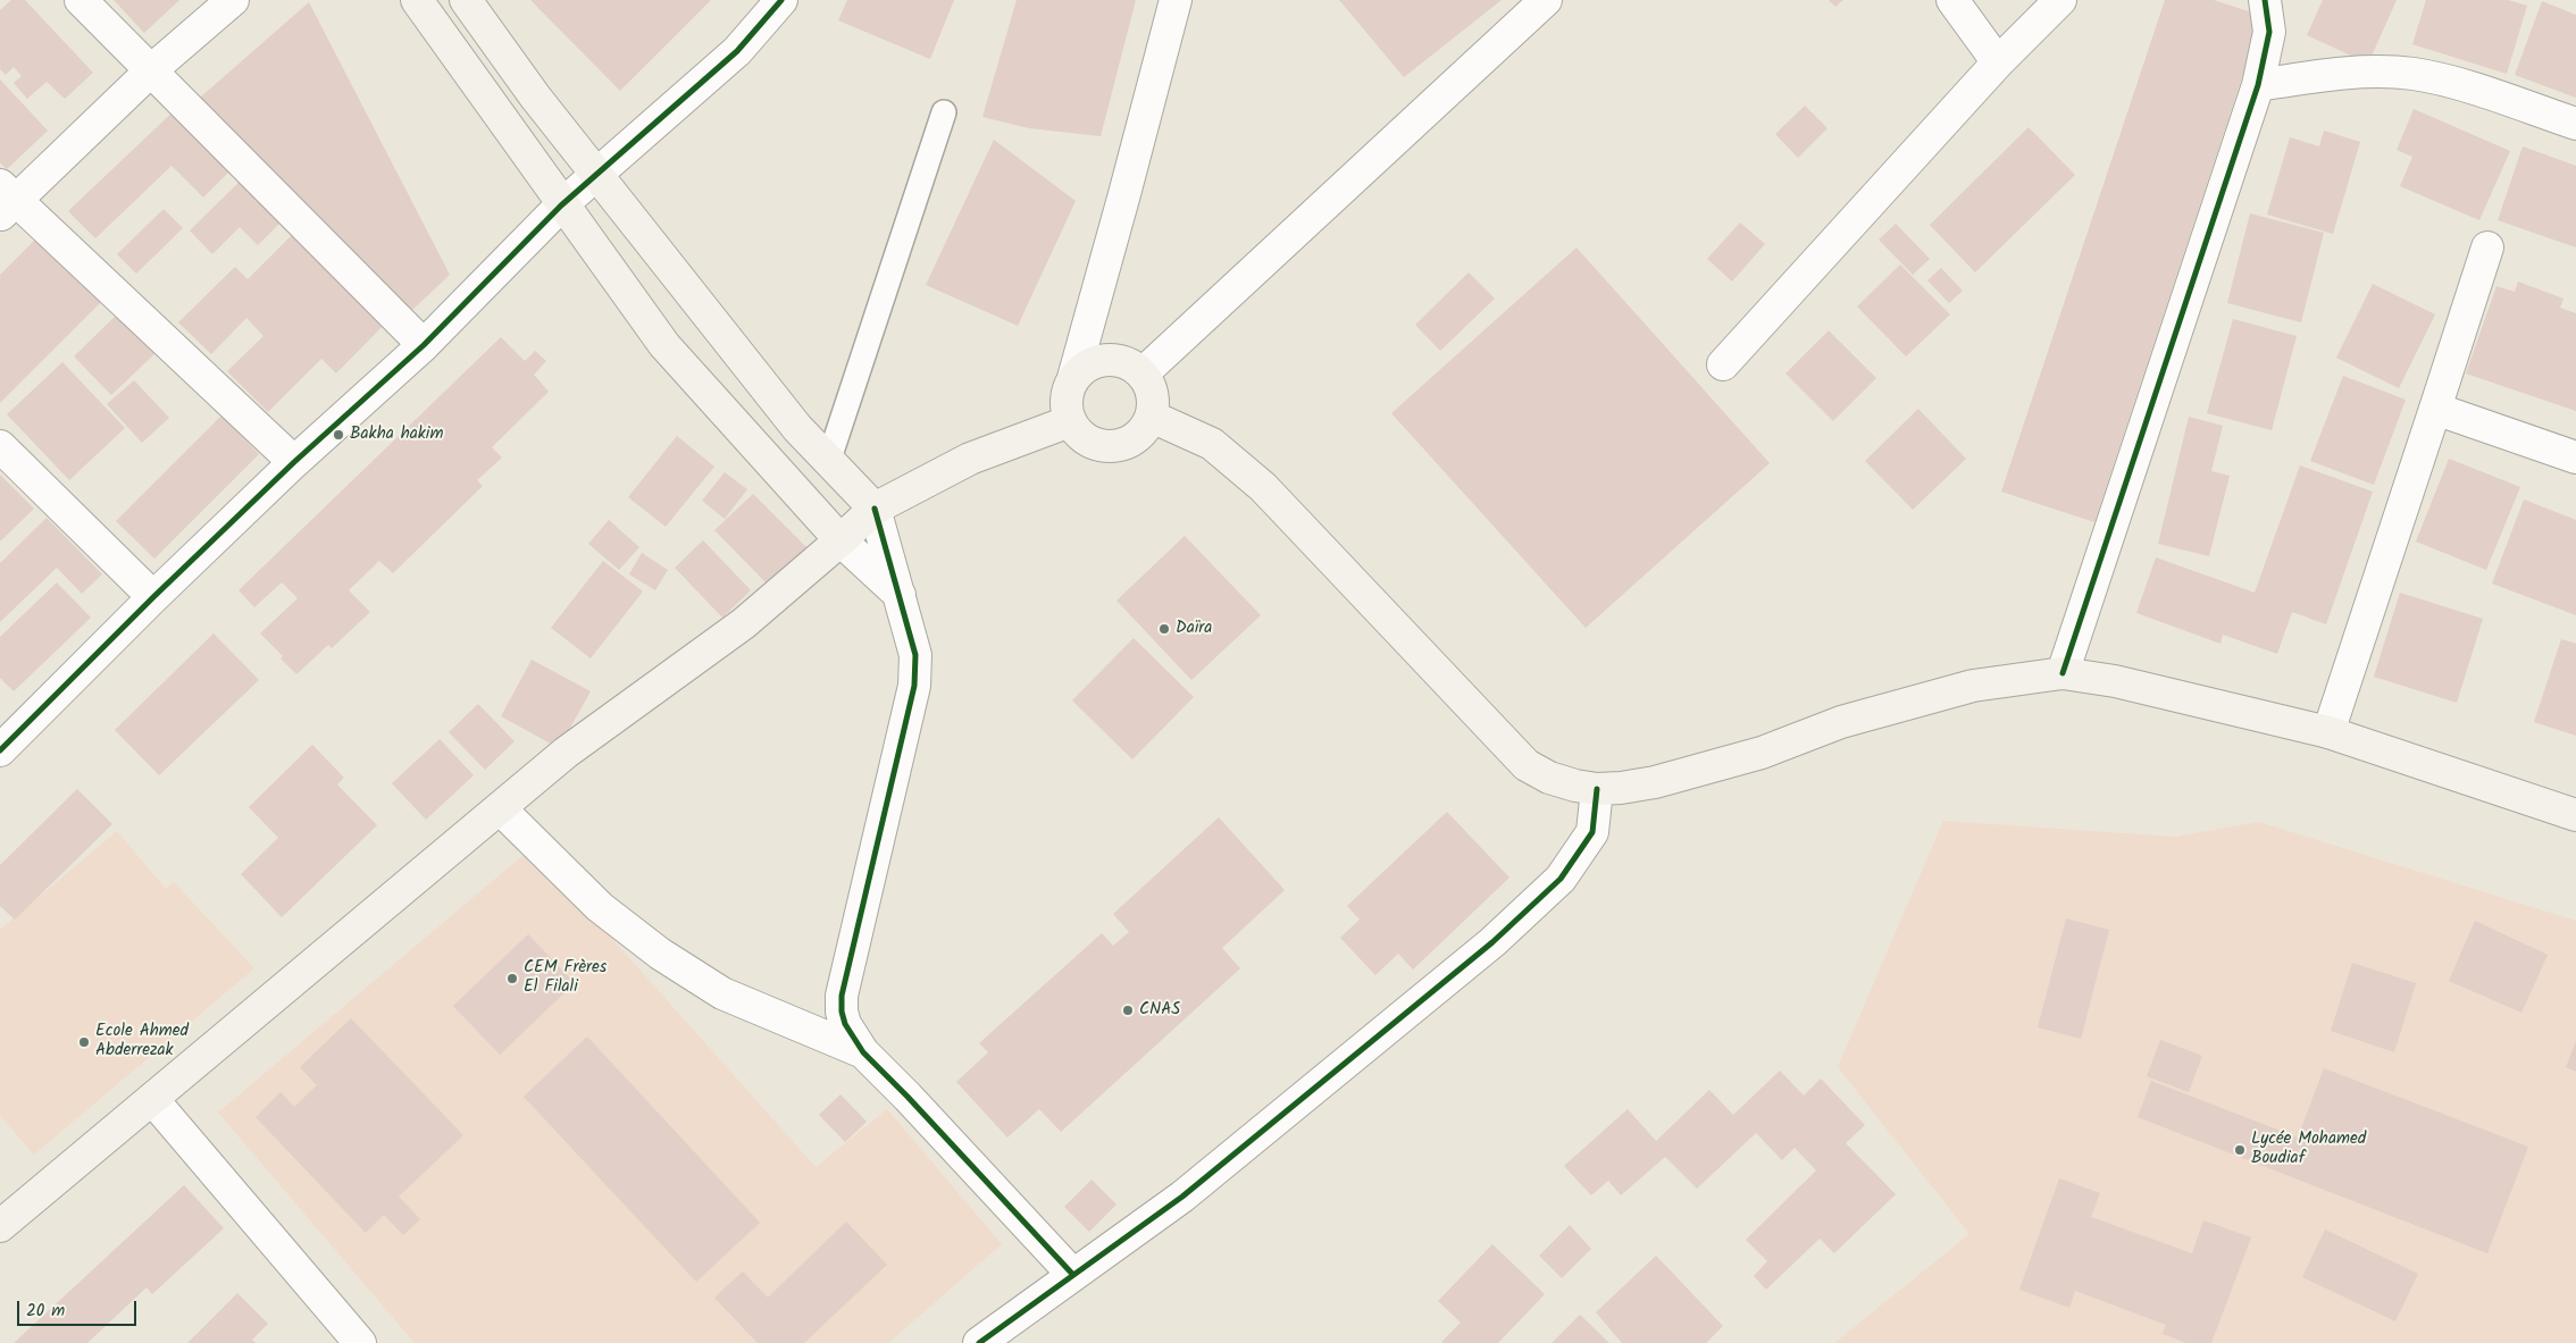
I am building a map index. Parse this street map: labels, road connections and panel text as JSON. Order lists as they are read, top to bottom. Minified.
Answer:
{"places":["Bakha hakim","Daïra","CEM Frères El Filali","CNAS","Ecole Ahmed Abderrezak","Lycée Mohamed Boudiaf"],"scale_bar":"20 m"}
